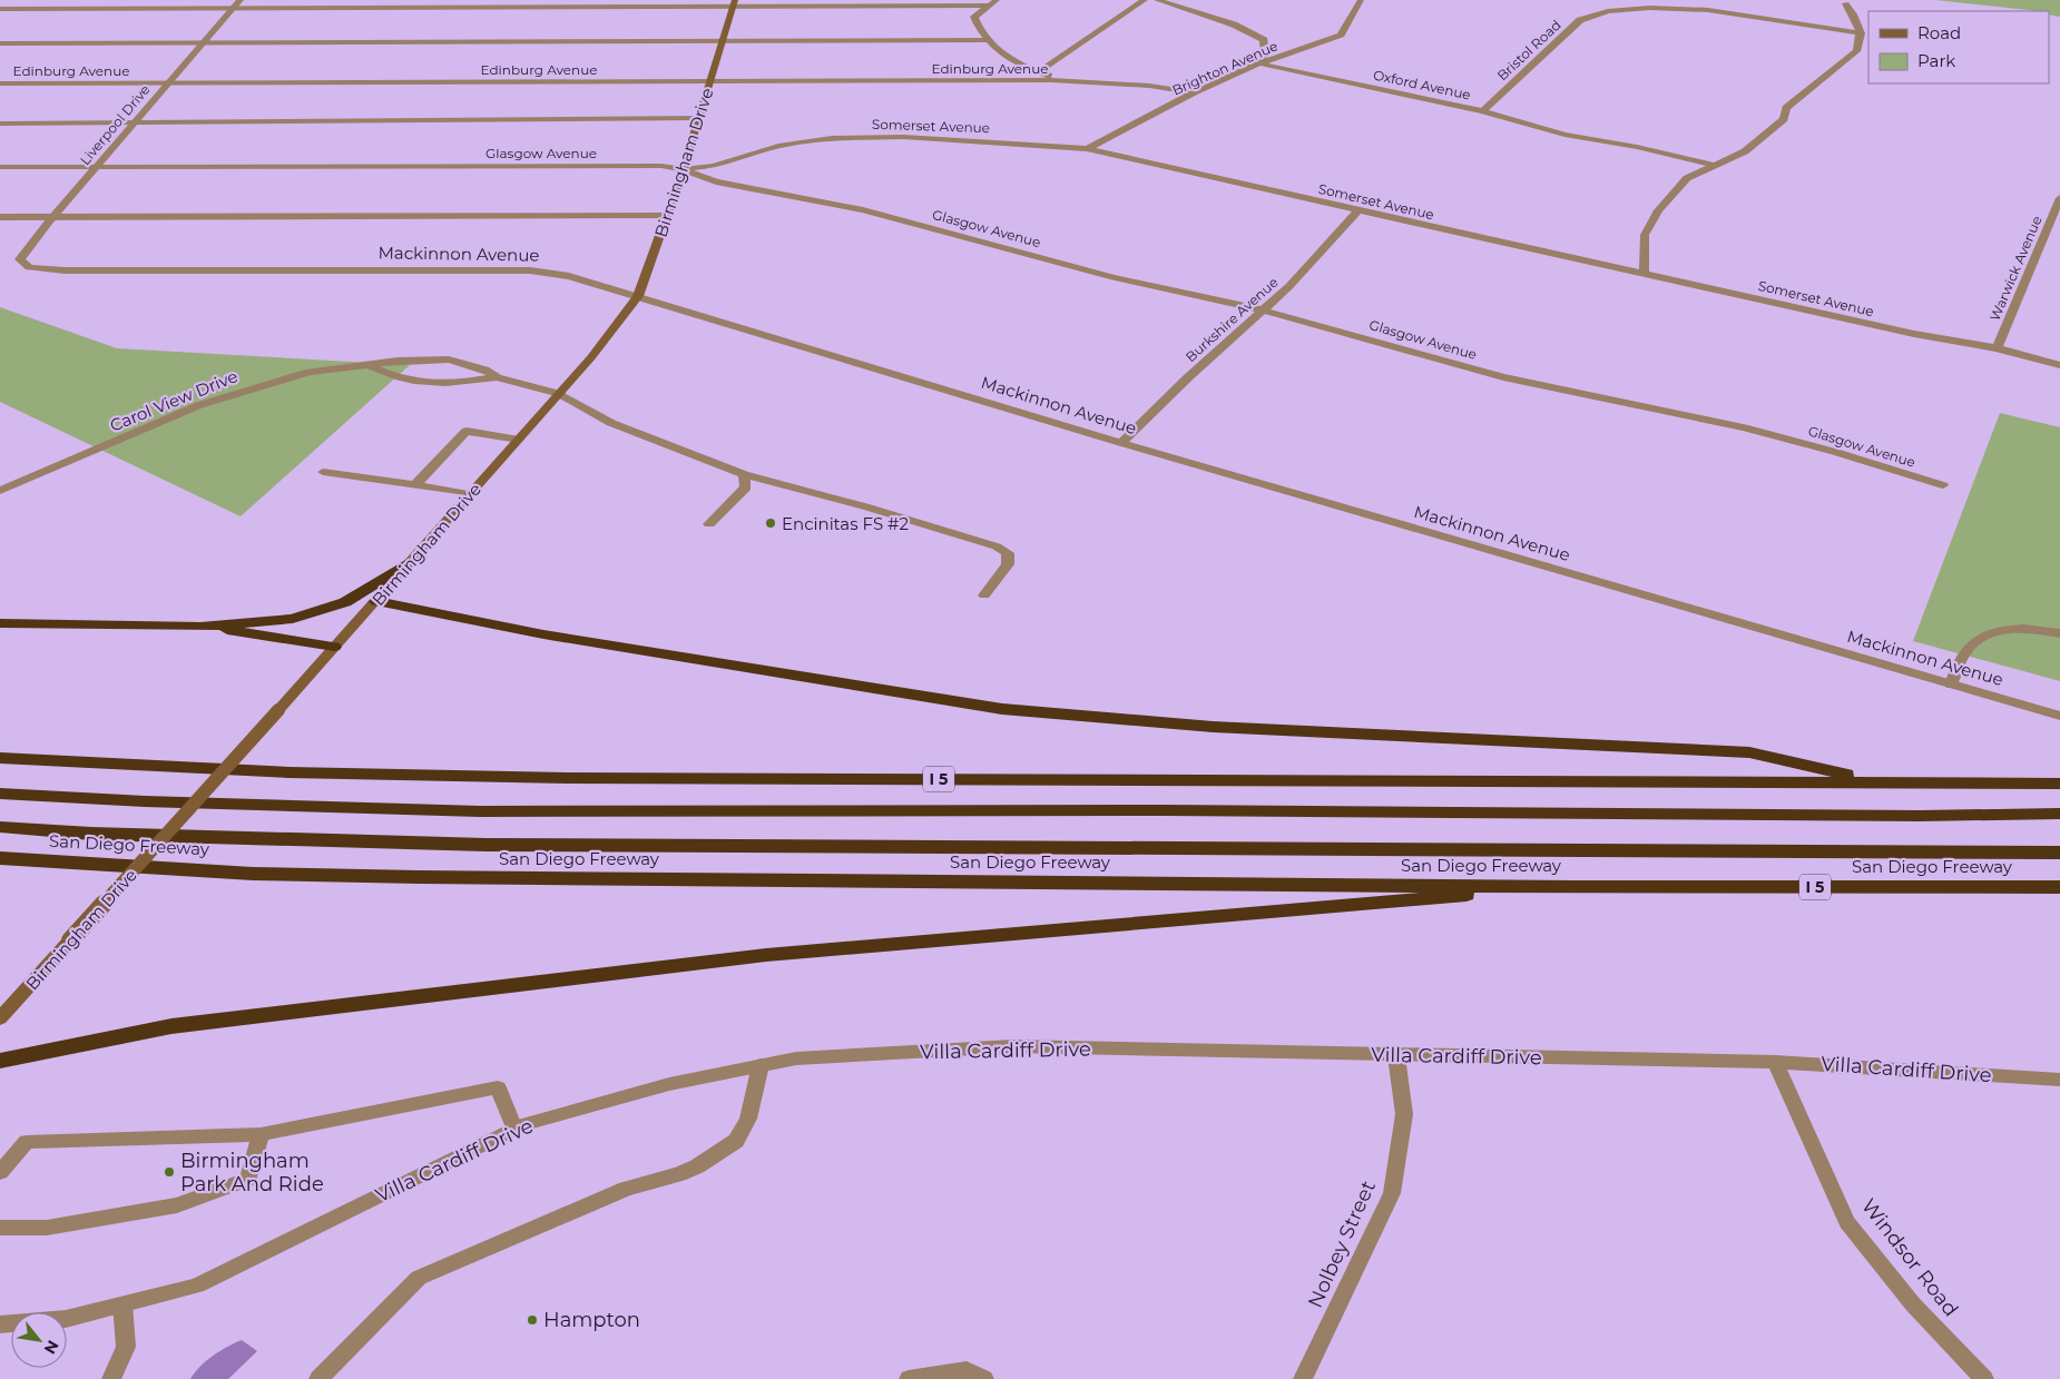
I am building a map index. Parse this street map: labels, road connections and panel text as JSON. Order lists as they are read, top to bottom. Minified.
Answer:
{"streets":{"highway":["I 5","San Diego Freeway"],"main road":["Birmingham Drive"],"street":["Bristol Road","Edinburg Avenue","Brighton Avenue","Oxford Avenue","Liverpool Drive","Somerset Avenue","Glasgow Avenue","Mackinnon Avenue","Warwick Avenue","Burkshire Avenue","Carol View Drive","Villa Cardiff Drive","Nolbey Street","Windsor Road"]},"crossings":[["Bristol Road","Oxford Avenue"],["Edinburg Avenue","Liverpool Drive"],["Edinburg Avenue","Birmingham Drive"],["Brighton Avenue","Oxford Avenue"],["Brighton Avenue","Somerset Avenue"],["Liverpool Drive","Glasgow Avenue"],["Liverpool Drive","Mackinnon Avenue"],["Somerset Avenue","Glasgow Avenue"],["Somerset Avenue","Birmingham Drive"],["Somerset Avenue","Warwick Avenue"],["Somerset Avenue","Burkshire Avenue"],["Glasgow Avenue","Birmingham Drive"],["Glasgow Avenue","Burkshire Avenue"],["Birmingham Drive","Mackinnon Avenue"],["Birmingham Drive","Carol View Drive"],["Mackinnon Avenue","Burkshire Avenue"],["Villa Cardiff Drive","Nolbey Street"],["Villa Cardiff Drive","Windsor Road"]],"places":["Encinitas FS #2","Birmingham Park And Ride","Hampton"],"legend":["Road","Park"],"north":"bottom right"}
